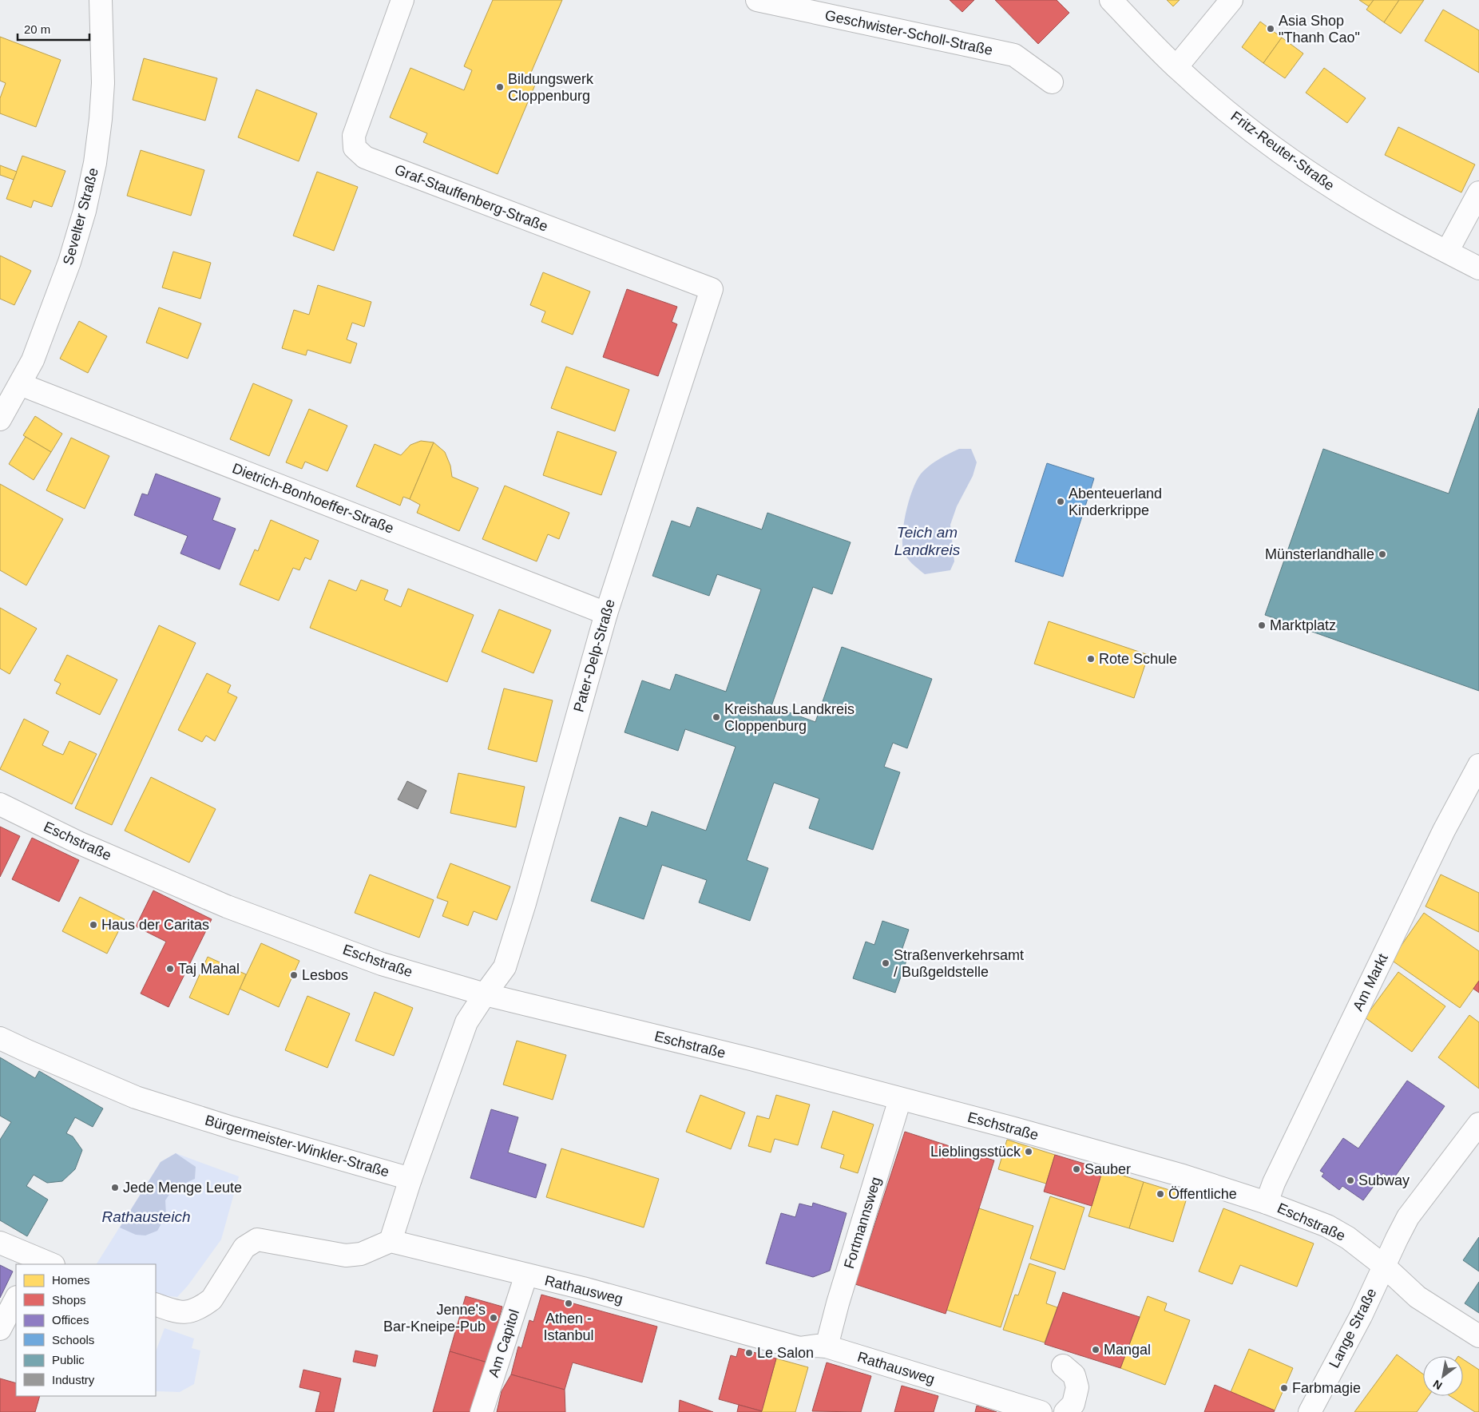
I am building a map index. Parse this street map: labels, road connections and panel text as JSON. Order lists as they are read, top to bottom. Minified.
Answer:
{"streets":{"street":["Geschwister-Scholl-Straße","Fritz-Reuter-Straße","Graf-Stauffenberg-Straße","Sevelter Straße","Dietrich-Bonhoeffer-Straße","Pater-Delp-Straße","Eschstraße","Am Markt","Bürgermeister-Winkler-Straße","Fortmannsweg","Rathausweg","Lange Straße","Am Capitol"]},"crossings":[["Graf-Stauffenberg-Straße","Pater-Delp-Straße"],["Sevelter Straße","Dietrich-Bonhoeffer-Straße"],["Dietrich-Bonhoeffer-Straße","Pater-Delp-Straße"],["Pater-Delp-Straße","Eschstraße"],["Eschstraße","Am Markt"],["Eschstraße","Fortmannsweg"],["Eschstraße","Lange Straße"],["Fortmannsweg","Rathausweg"],["Rathausweg","Am Capitol"]],"water":["Teich am Landkreis","Rathausteich"],"places":["Asia Shop \"Thanh Cao\"","Bildungswerk Cloppenburg","Abenteuerland Kinderkrippe","Münsterlandhalle","Marktplatz","Rote Schule","Kreishaus Landkreis Cloppenburg","Haus der Caritas","Straßenverkehrsamt / Bußgeldstelle","Taj Mahal","Lesbos","Lieblingsstück","Sauber","Subway","Jede Menge Leute","Öffentliche","Athen - Istanbul","Jenne's Bar-Kneipe-Pub","Mangal","Le Salon","Farbmagie"],"legend":["Homes","Shops","Offices","Schools","Public","Industry"],"scale_bar":"20 m","north":"bottom left"}
